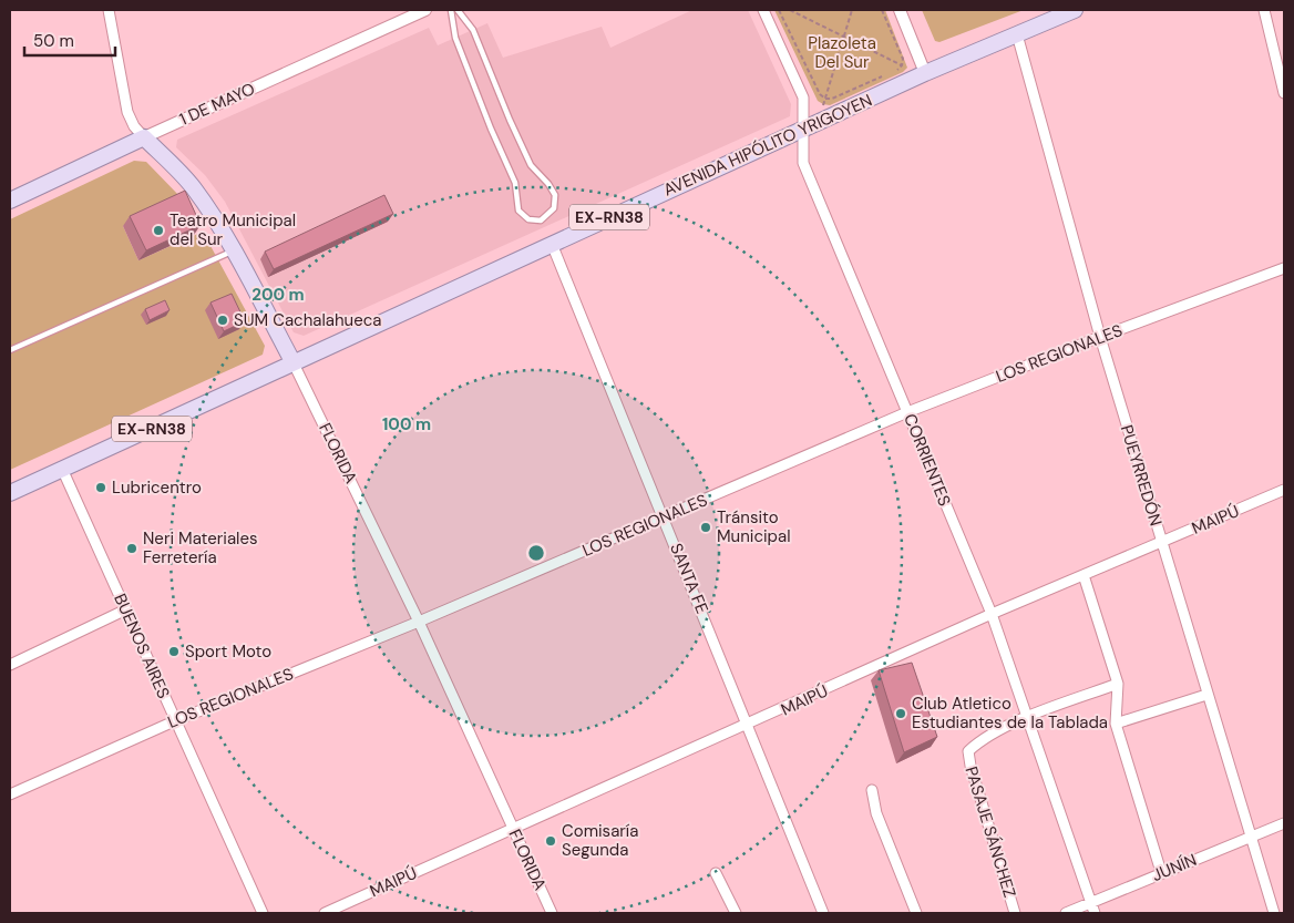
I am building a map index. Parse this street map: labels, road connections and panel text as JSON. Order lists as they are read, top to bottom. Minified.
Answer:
{"streets":{"main road":["1 DE MAYO","AVENIDA HIPÓLITO YRIGOYEN","EX-RN38","FLORIDA"],"street":["LOS REGIONALES","CORRIENTES","PUEYRREDÓN","MAIPÚ","SANTA FE","BUENOS AIRES","PASAJE SÁNCHEZ","JUNÍN"]},"crossings":[["1 DE MAYO","FLORIDA"],["AVENIDA HIPÓLITO YRIGOYEN","FLORIDA"],["AVENIDA HIPÓLITO YRIGOYEN","CORRIENTES"],["AVENIDA HIPÓLITO YRIGOYEN","PUEYRREDÓN"],["AVENIDA HIPÓLITO YRIGOYEN","SANTA FE"],["AVENIDA HIPÓLITO YRIGOYEN","BUENOS AIRES"],["LOS REGIONALES","FLORIDA"],["LOS REGIONALES","CORRIENTES"],["LOS REGIONALES","PUEYRREDÓN"],["LOS REGIONALES","SANTA FE"],["LOS REGIONALES","BUENOS AIRES"],["FLORIDA","MAIPÚ"],["CORRIENTES","MAIPÚ"],["CORRIENTES","PASAJE SÁNCHEZ"],["CORRIENTES","JUNÍN"],["PUEYRREDÓN","MAIPÚ"],["PUEYRREDÓN","JUNÍN"],["MAIPÚ","SANTA FE"]],"parks":["Plazoleta Del Sur"],"places":["Teatro Municipal del Sur","SUM Cachalahueca","Lubricentro","Tránsito Municipal","Neri Materiales Ferretería","Sport Moto","Club Atletico Estudiantes de la Tablada","Comisaría Segunda"],"scale_bar":"50 m","rings":["200 m","100 m"]}
